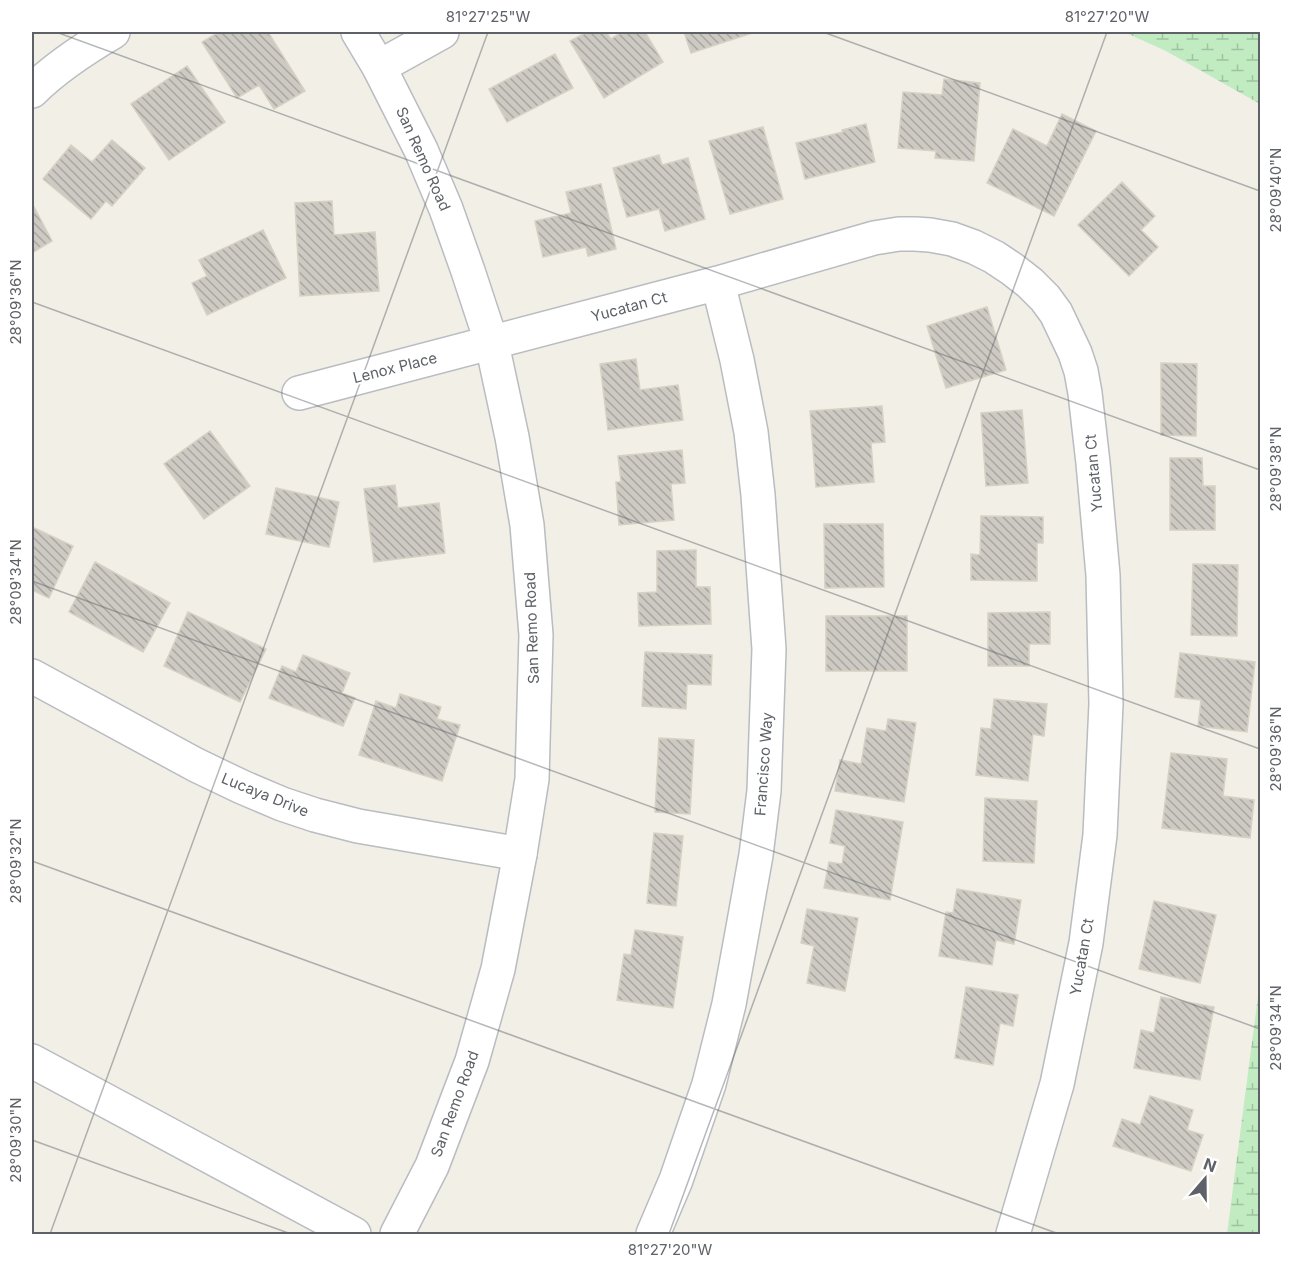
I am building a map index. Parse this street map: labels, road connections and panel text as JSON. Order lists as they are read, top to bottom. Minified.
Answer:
{"streets":{"street":["San Remo Road","Yucatan Ct","Lenox Place","Francisco Way","Lucaya Drive"]},"crossings":[["San Remo Road","Yucatan Ct"],["San Remo Road","Lenox Place"],["San Remo Road","Lucaya Drive"],["Yucatan Ct","Lenox Place"],["Yucatan Ct","Francisco Way"]],"north":"top","coordinates":["81°27'25\"W","81°27'20\"W","28°09'40\"N","28°09'36\"N","28°09'38\"N","28°09'34\"N","28°09'32\"N","28°09'30\"N"]}
